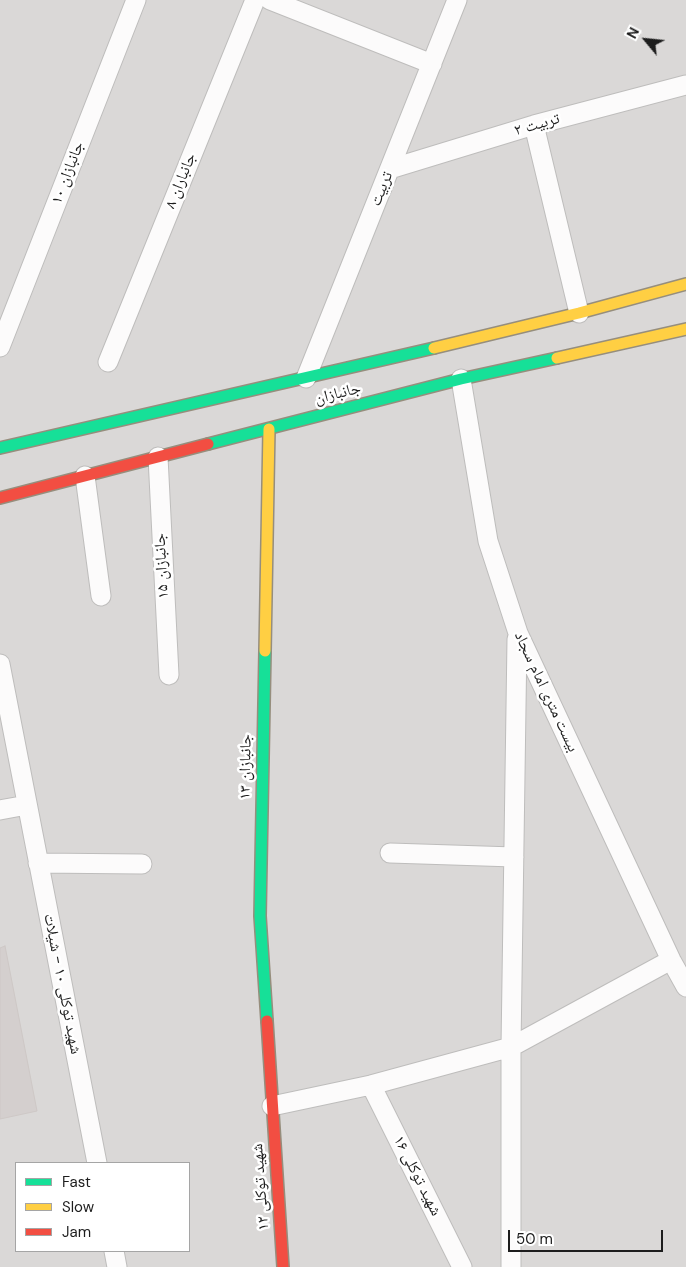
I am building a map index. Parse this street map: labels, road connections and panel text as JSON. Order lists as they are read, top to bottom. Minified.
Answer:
{"streets":{"main road":["جانبازان","جانبازان ۱۳","شهید توکلی ۱۲"],"street":["تربیت ۲","جانبازان ۱۰","جانباران ۸","تربیت","جانبازان ۱۵","بیست متری امام سجاد","شهید توکلی ۱۰ - شیلات","شهید توکلی ۱۶"]},"crossings":[["تربیت ۲","تربیت"],["تربیت","جانبازان"],["جانبازان","جانبازان ۱۵"],["جانبازان","بیست متری امام سجاد"],["جانبازان","جانبازان ۱۳"],["جانبازان ۱۳","شهید توکلی ۱۲"]],"legend":["Fast","Slow","Jam"],"scale_bar":"50 m","north":"top left"}
